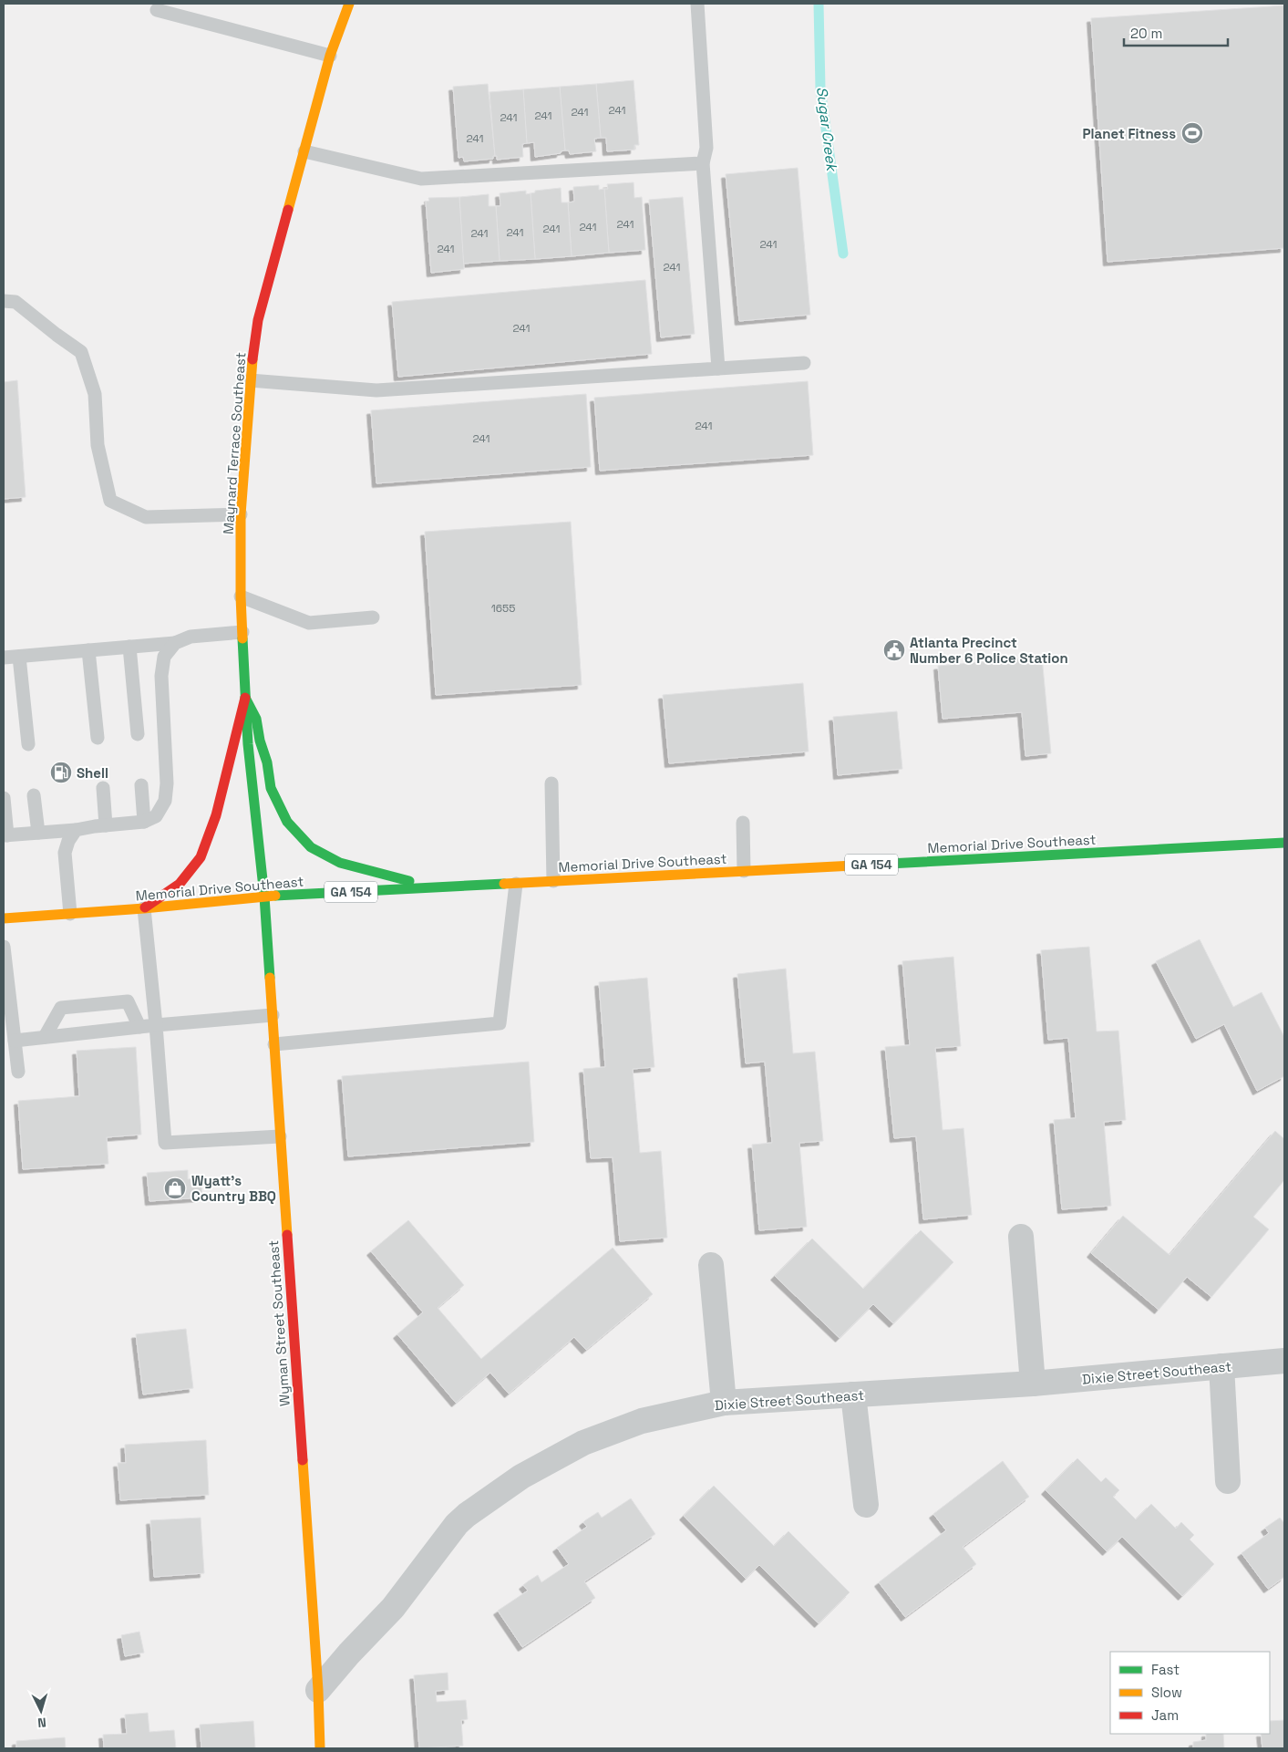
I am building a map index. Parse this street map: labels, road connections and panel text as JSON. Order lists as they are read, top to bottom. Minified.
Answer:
{"streets":{"main road":["Maynard Terrace Southeast","Memorial Drive Southeast","GA 154","Wyman Street Southeast"],"street":["Dixie Street Southeast"]},"crossings":[["Maynard Terrace Southeast","Memorial Drive Southeast"],["Maynard Terrace Southeast","Wyman Street Southeast"],["Memorial Drive Southeast","Wyman Street Southeast"],["Wyman Street Southeast","Dixie Street Southeast"]],"water":["Sugar Creek"],"places":{"sports":["Planet Fitness"],"public building":["Atlanta Precinct Number 6 Police Station"],"fuel station":["Shell"],"shop":["Wyatt's Country BBQ"]},"house_numbers":["241","241","241","241","241","241","241","241","241","241","241","241","241","241","241","241","1655"],"legend":["Fast","Slow","Jam"],"scale_bar":"20 m","north":"bottom"}
